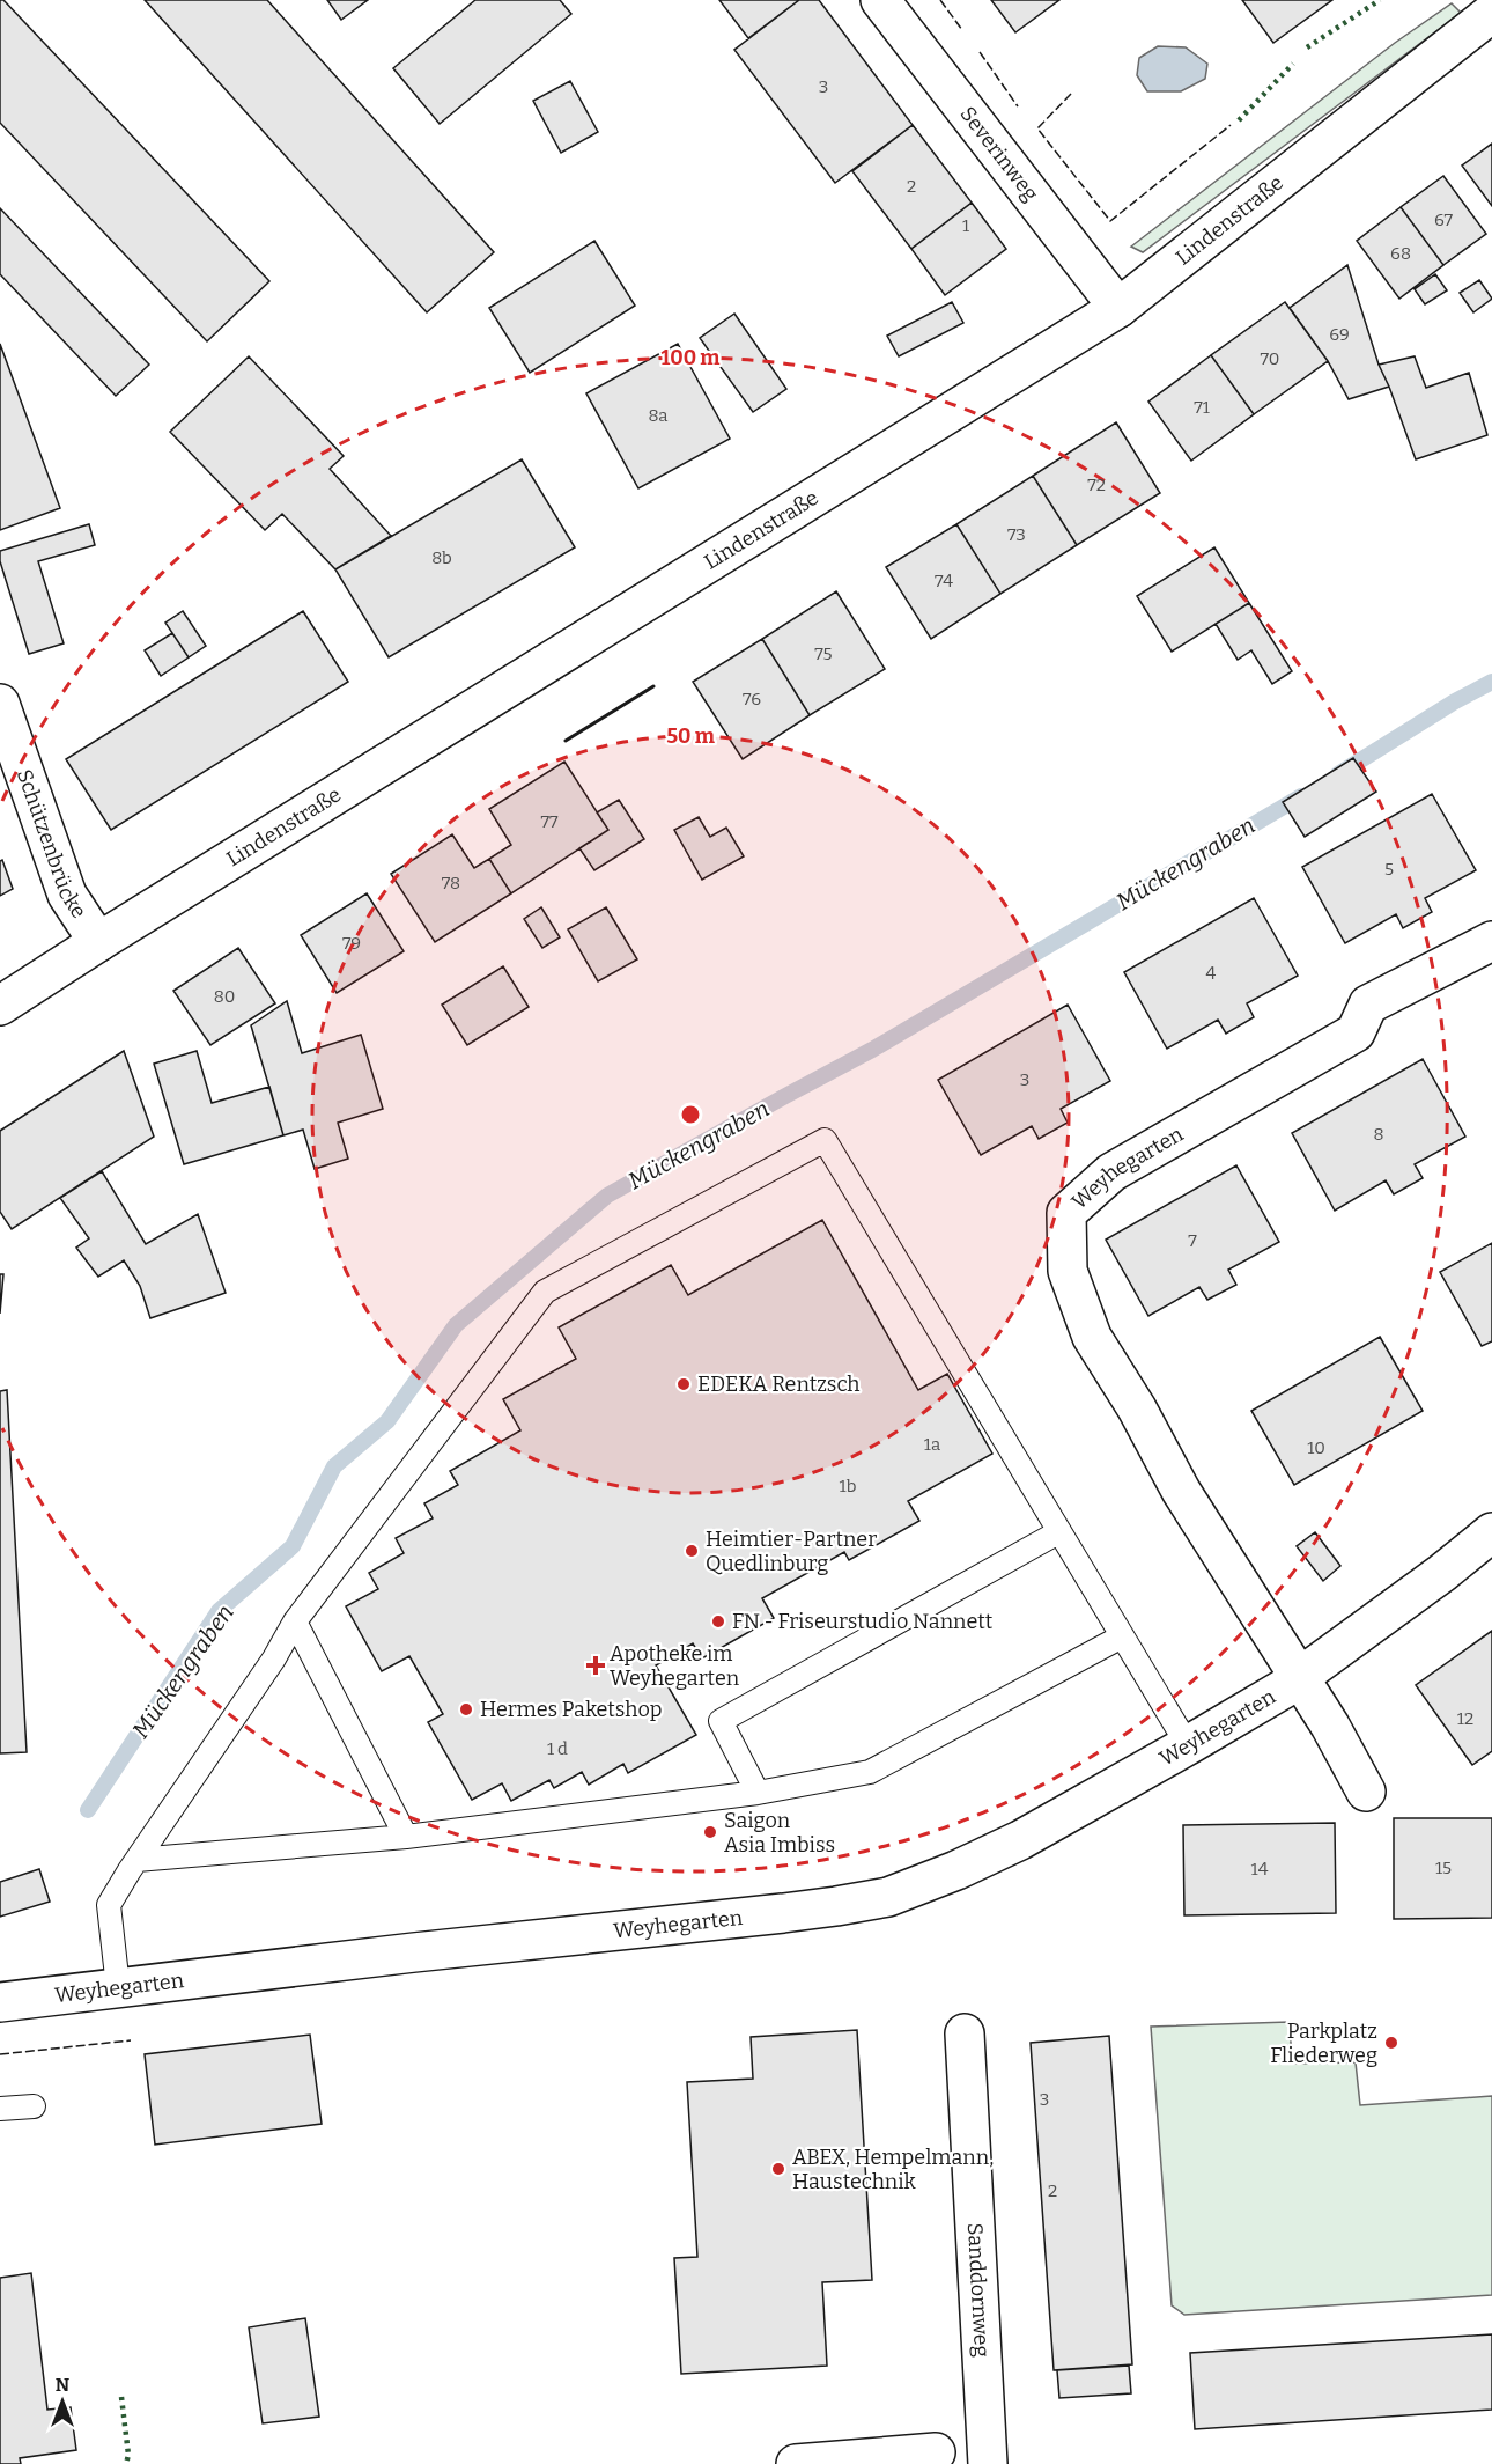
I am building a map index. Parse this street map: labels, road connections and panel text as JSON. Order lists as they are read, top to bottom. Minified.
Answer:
{"streets":{"street":["Severinweg","Lindenstraße","Schützenbrücke","Weyhegarten","Sanddornweg"]},"crossings":[["Severinweg","Lindenstraße"],["Lindenstraße","Schützenbrücke"]],"water":["Mückengraben"],"places":{"other":["EDEKA Rentzsch","Heimtier-Partner Quedlinburg","FN - Friseurstudio Nannett","Hermes Paketshop","Saigon Asia Imbiss","Parkplatz Fliederweg","ABEX, Hempelmann, Haustechnik"],"health":["Apotheke im Weyhegarten"]},"house_numbers":["3","2","67","1","68","69","70","71","8a","72","73","8b","74","75","76","77","5","78","79","4","80","3","8","7","1a","10","1b","12","1 d","15","14","3","2"],"north":"top","rings":["100 m","50 m"]}
